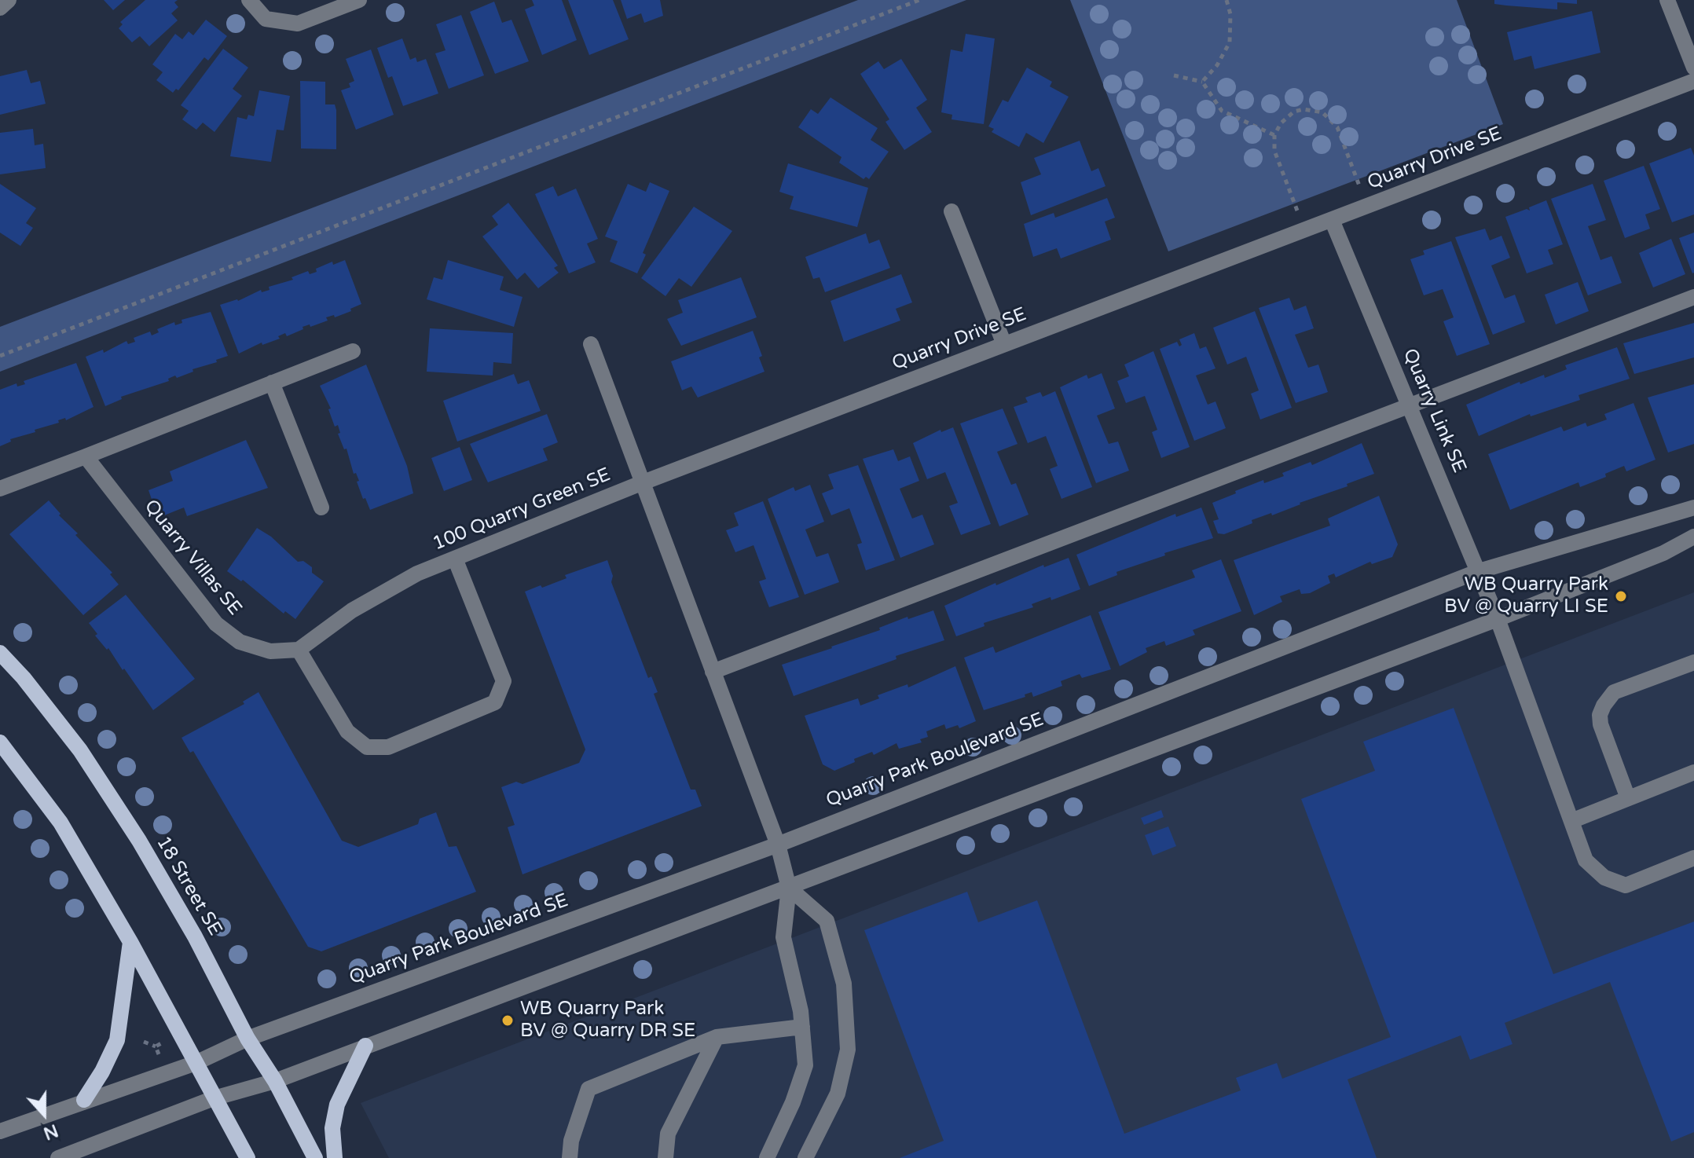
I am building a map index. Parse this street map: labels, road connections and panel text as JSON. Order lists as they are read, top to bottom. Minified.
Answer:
{"streets":{"main road":["18 Street SE"],"street":["Quarry Drive SE","Quarry Link SE","100 Quarry Green SE","Quarry Villas SE","Quarry Park Boulevard SE"]},"crossings":[["Quarry Drive SE","Quarry Link SE"],["Quarry Drive SE","100 Quarry Green SE"],["Quarry Link SE","Quarry Park Boulevard SE"],["100 Quarry Green SE","Quarry Villas SE"],["Quarry Park Boulevard SE","18 Street SE"]],"places":["WB Quarry Park BV @ Quarry LI SE","WB Quarry Park BV @ Quarry DR SE"],"north":"bottom"}
